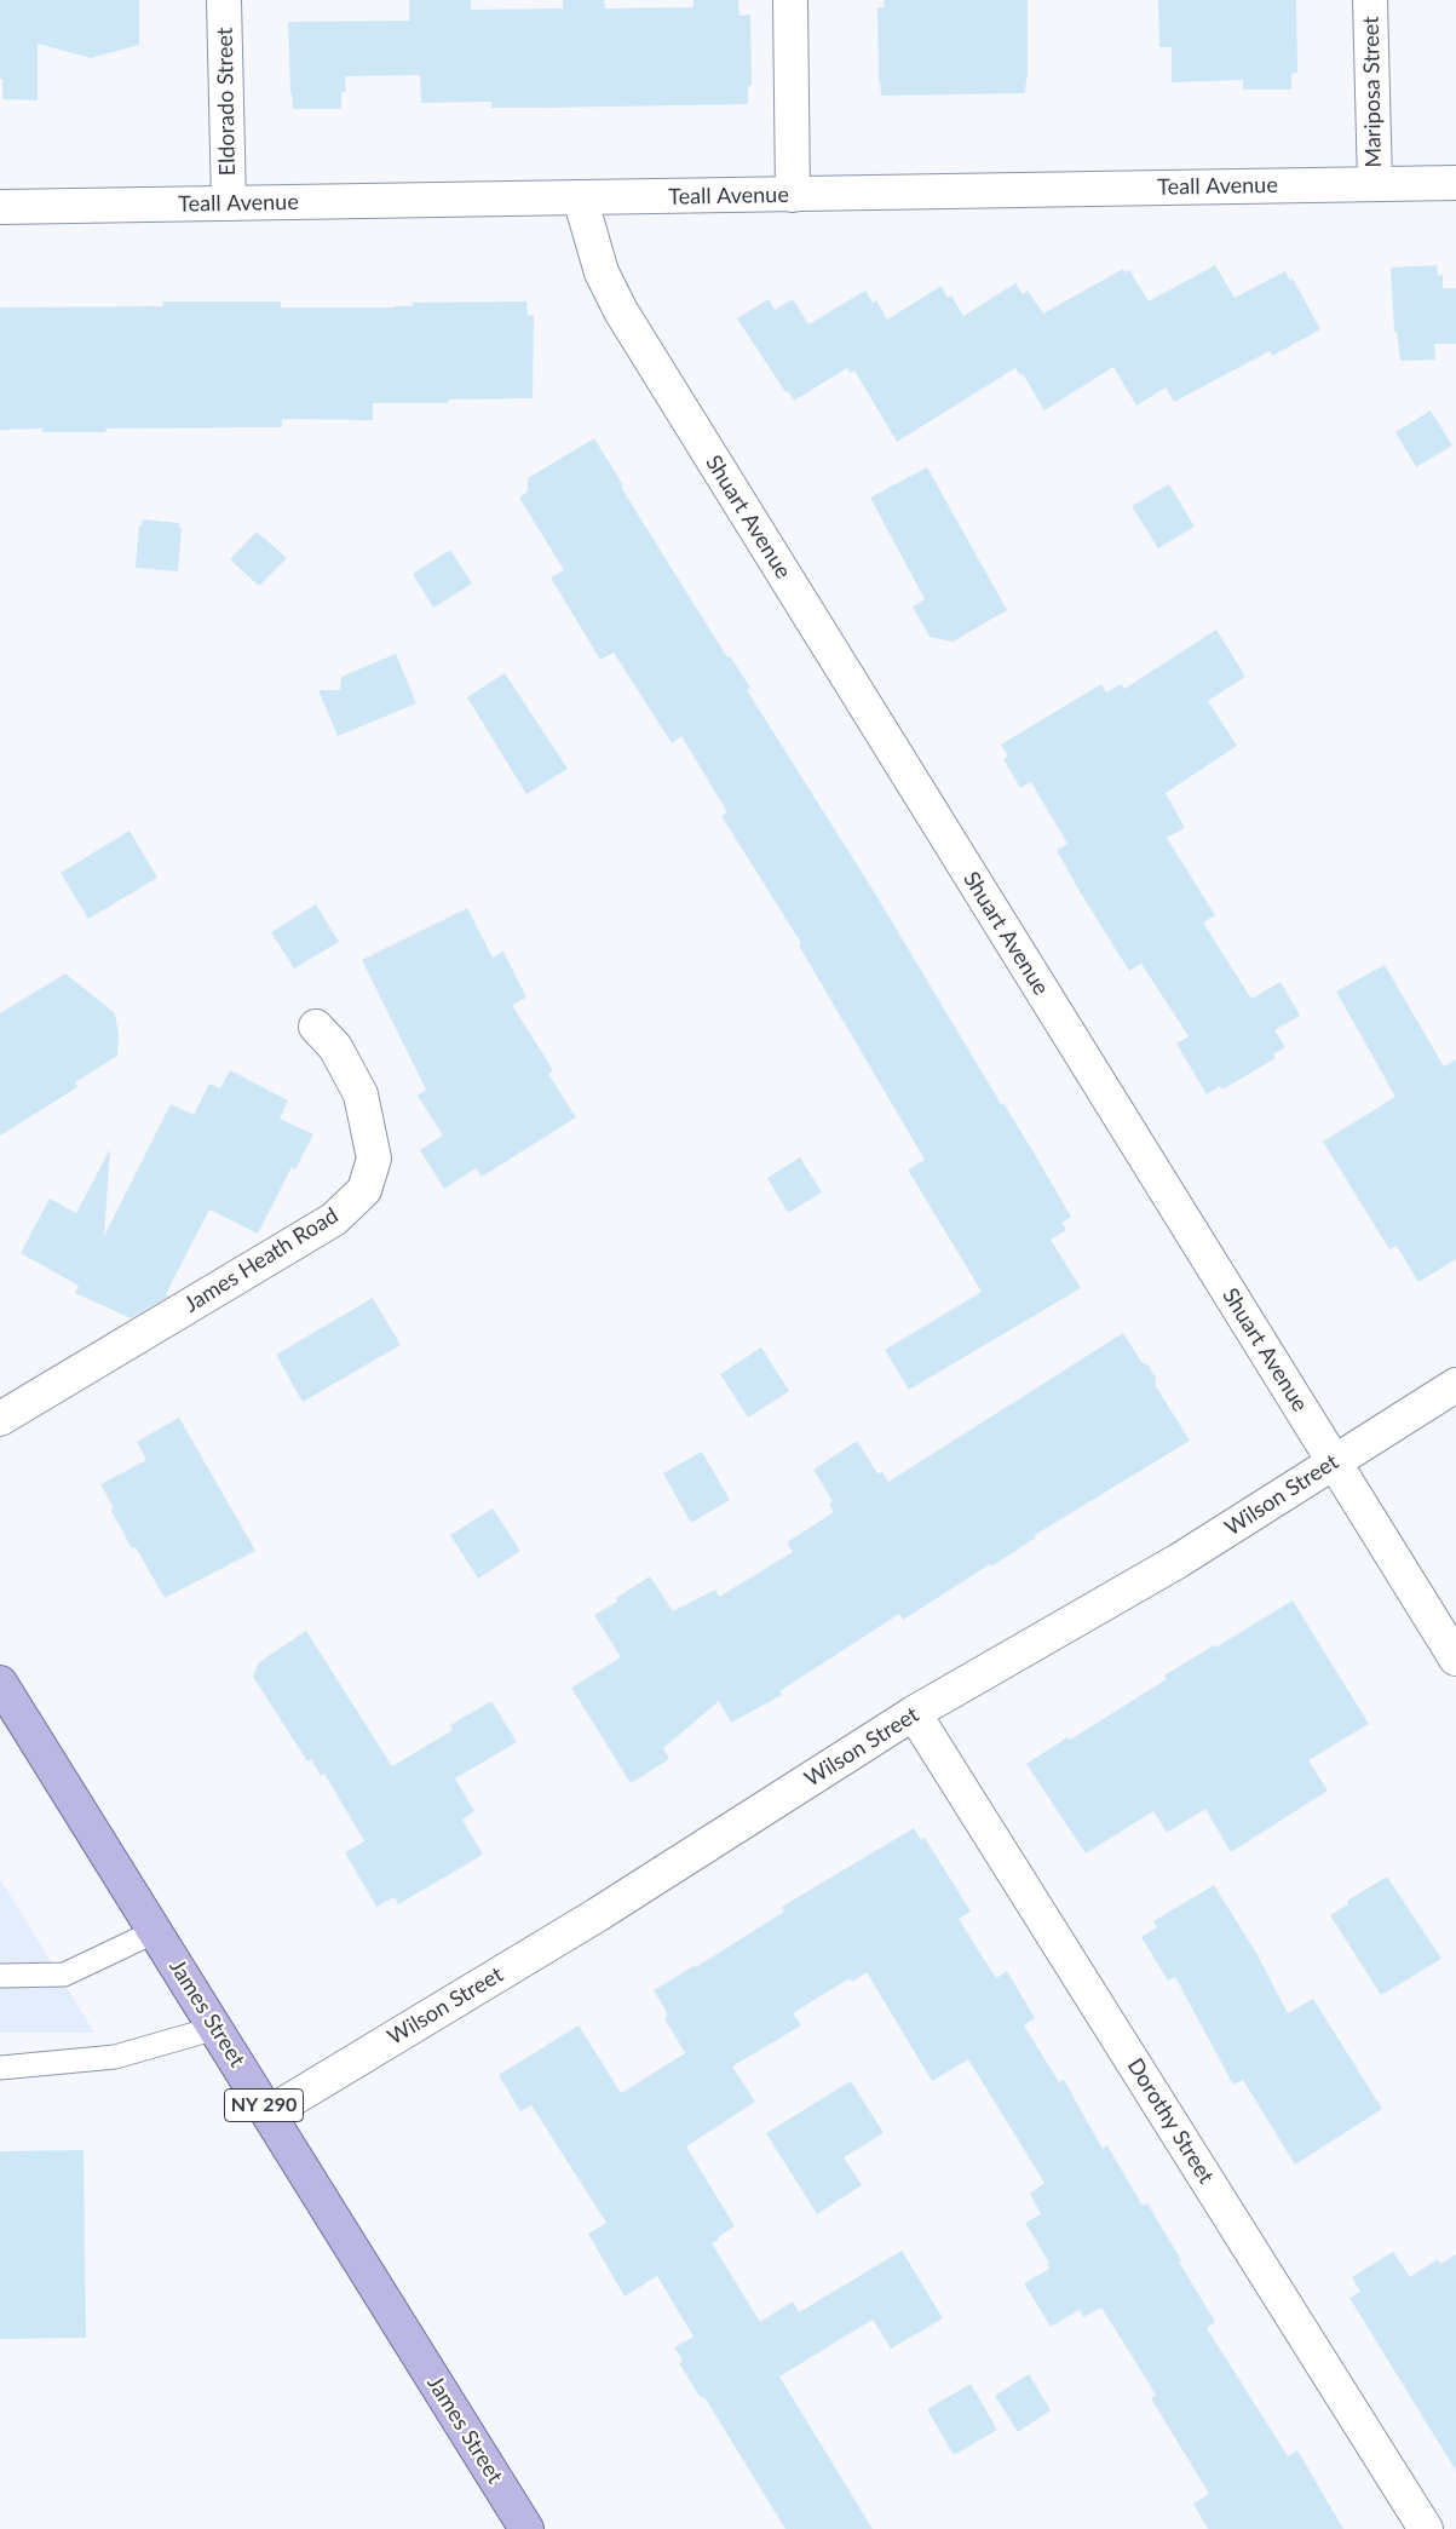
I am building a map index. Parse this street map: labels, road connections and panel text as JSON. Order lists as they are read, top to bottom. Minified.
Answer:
{"streets":{"main road":["James Street","NY 290"],"street":["Mariposa Street","Eldorado Street","Teall Avenue","Shuart Avenue","James Heath Road","Wilson Street","Dorothy Street"]},"crossings":[["Mariposa Street","Teall Avenue"],["Eldorado Street","Teall Avenue"],["Teall Avenue","Shuart Avenue"],["Shuart Avenue","Wilson Street"],["Wilson Street","James Street"],["Wilson Street","Dorothy Street"]]}
